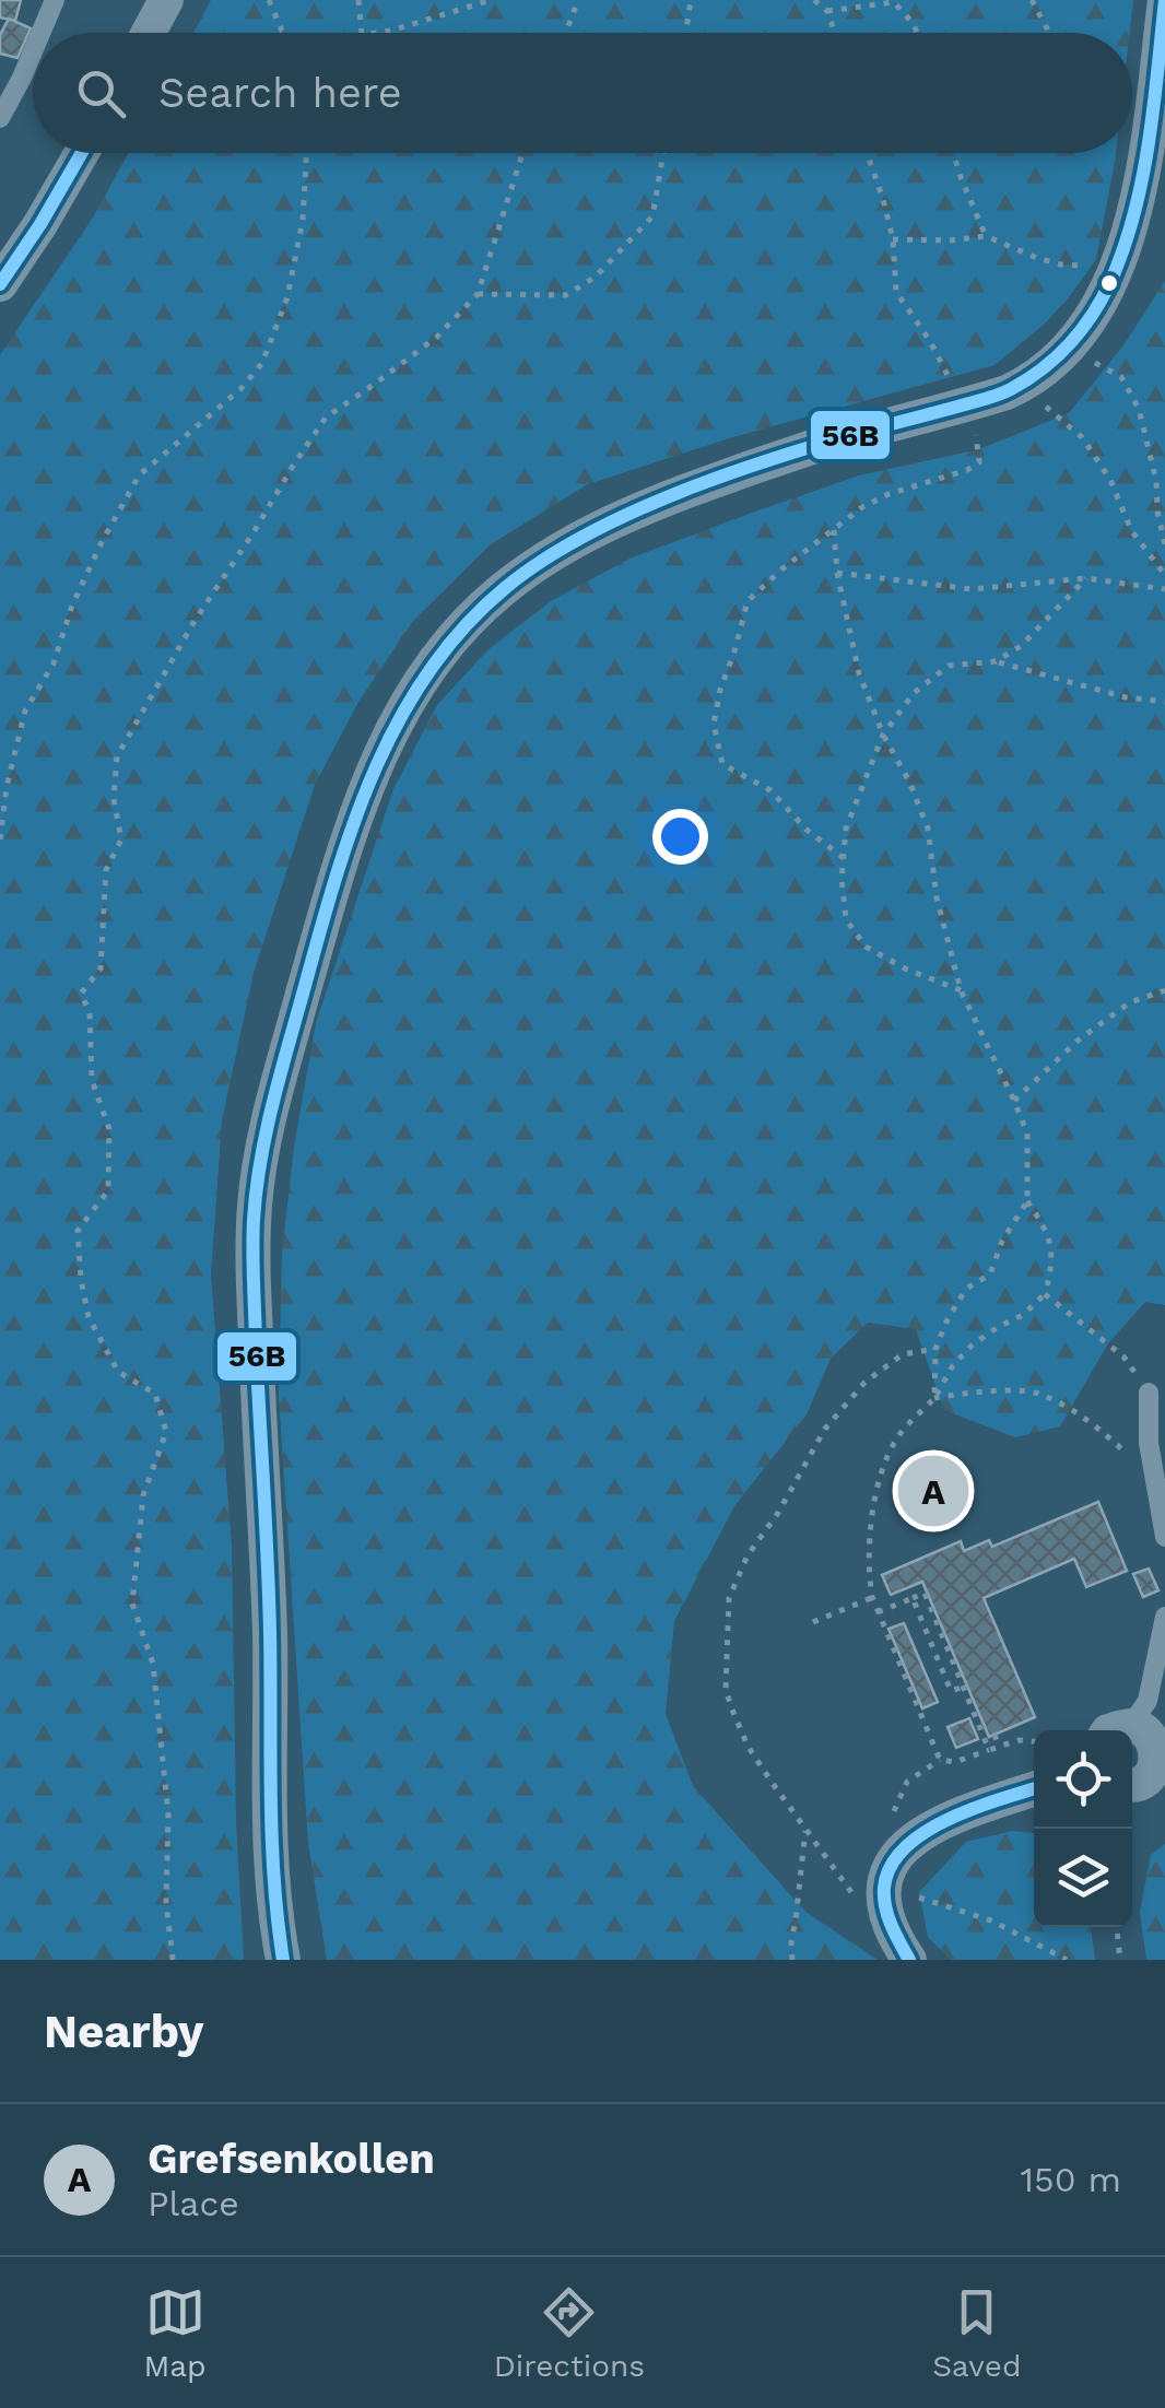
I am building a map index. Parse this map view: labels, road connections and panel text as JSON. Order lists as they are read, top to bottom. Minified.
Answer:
{"lines":["transit line 56B"],"page":{"search":"Search here","pins":"A","heading":"Nearby","list":[{"mark":"A","name":"Grefsenkollen","note":"Place","value":"150 m"}],"nav":["Map","Directions","Saved"]}}
